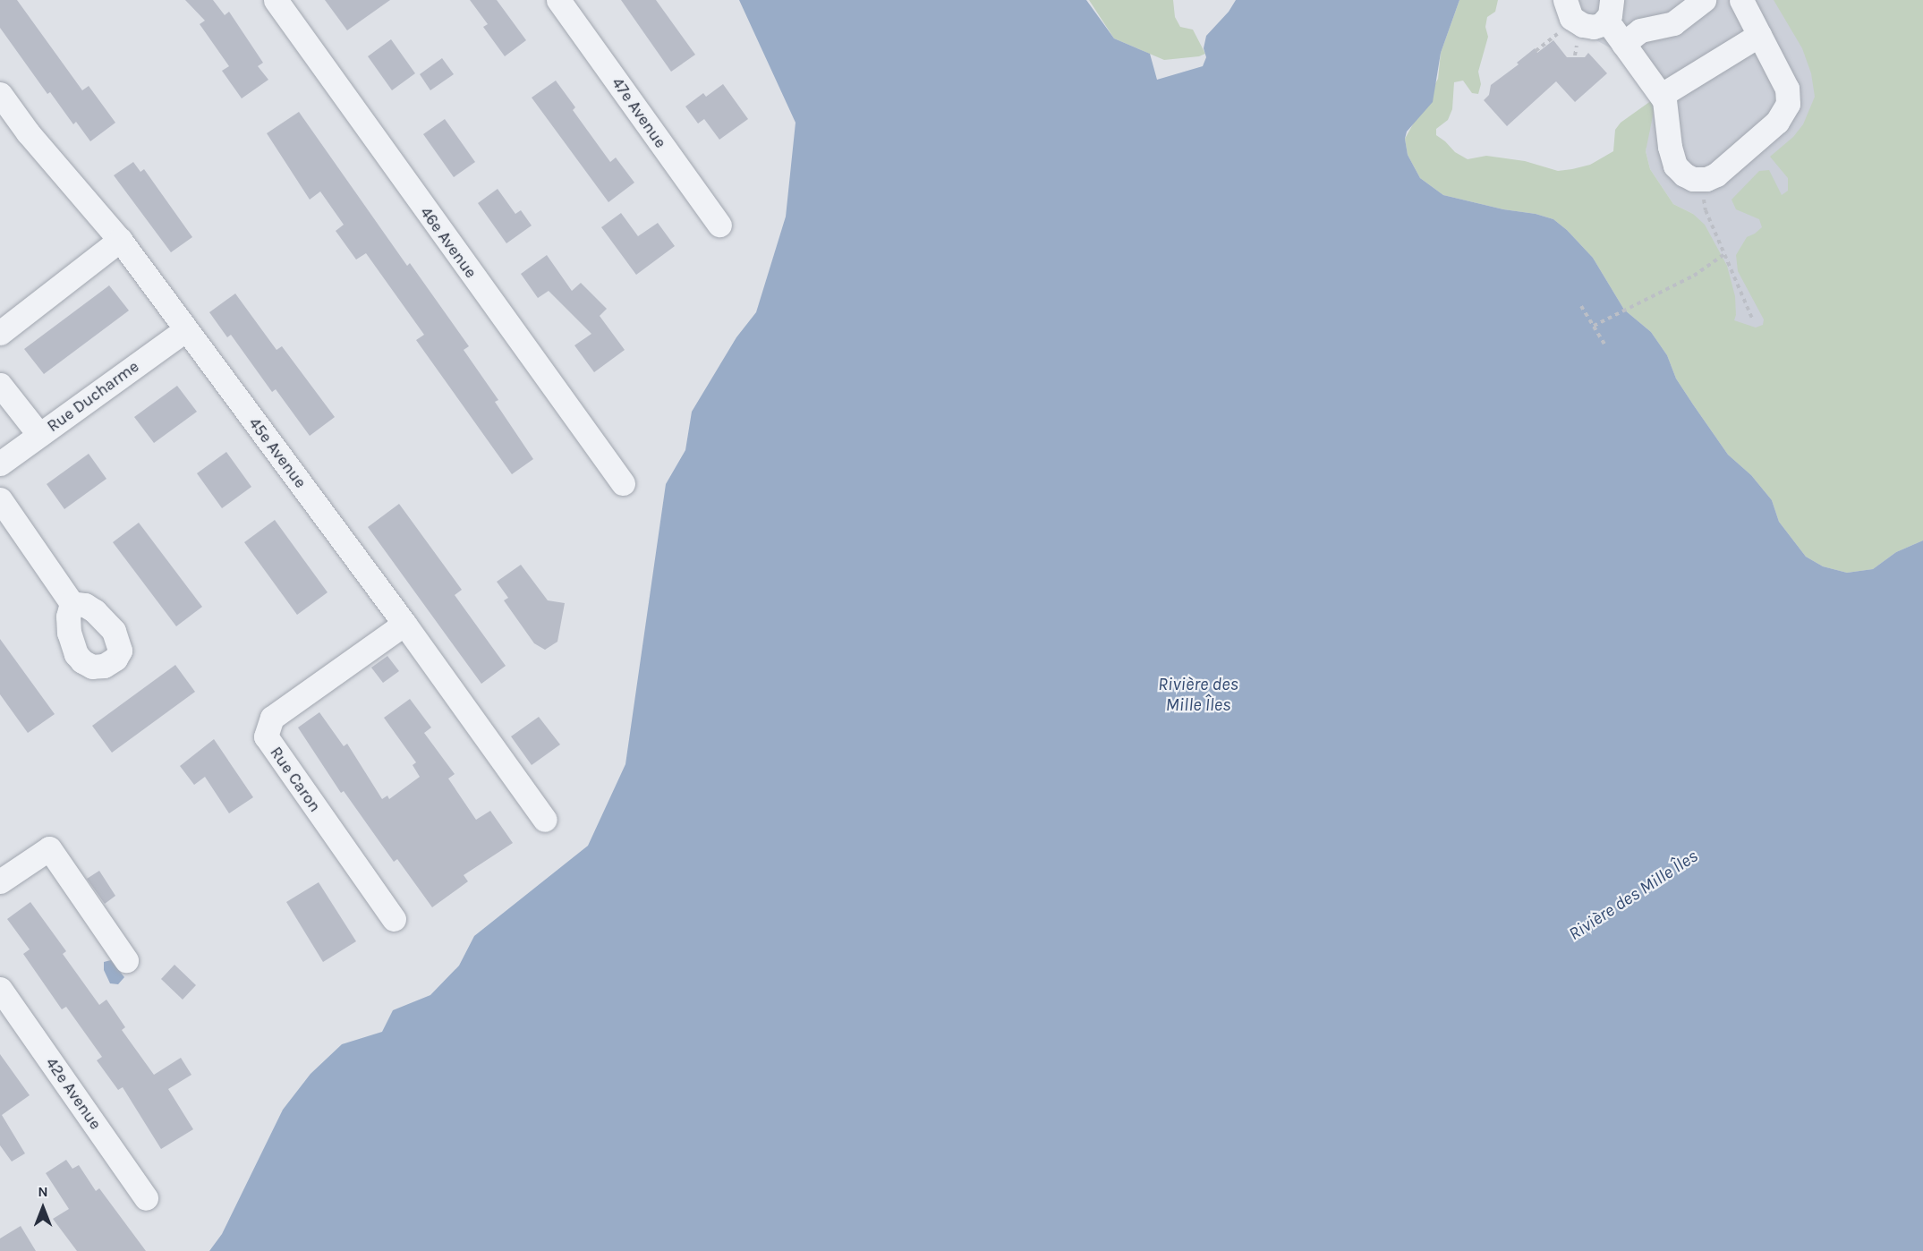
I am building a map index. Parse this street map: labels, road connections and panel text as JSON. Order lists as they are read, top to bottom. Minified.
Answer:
{"streets":{"street":["47e Avenue","46e Avenue","Rue Ducharme","45e Avenue","Rue Caron","42e Avenue"]},"crossings":[["Rue Ducharme","45e Avenue"],["45e Avenue","Rue Caron"]],"water":["Rivière des Mille Îles"],"north":"top"}
